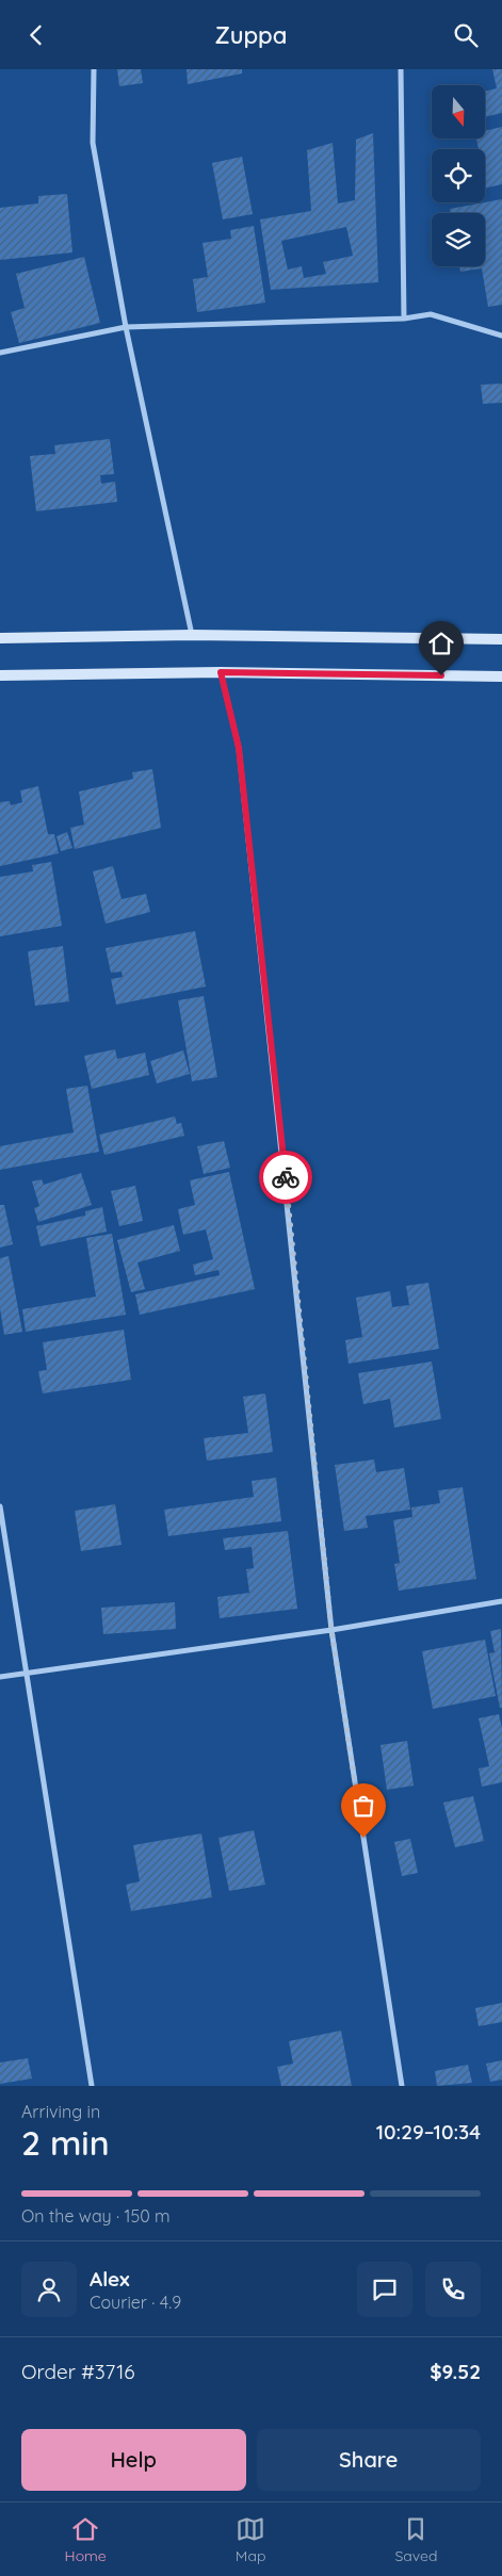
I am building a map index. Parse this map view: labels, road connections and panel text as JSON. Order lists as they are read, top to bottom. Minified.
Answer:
{"north":"bottom","page":{"header":"Zuppa","heading":["2 min","Arriving in","10:29–10:34"],"panel":["Alex","Courier · 4.9","Order #3716","$9.52"],"bar":"On the way · 150 m","buttons":["Help","Share"],"tabs":["Home","Map","Saved"]}}
